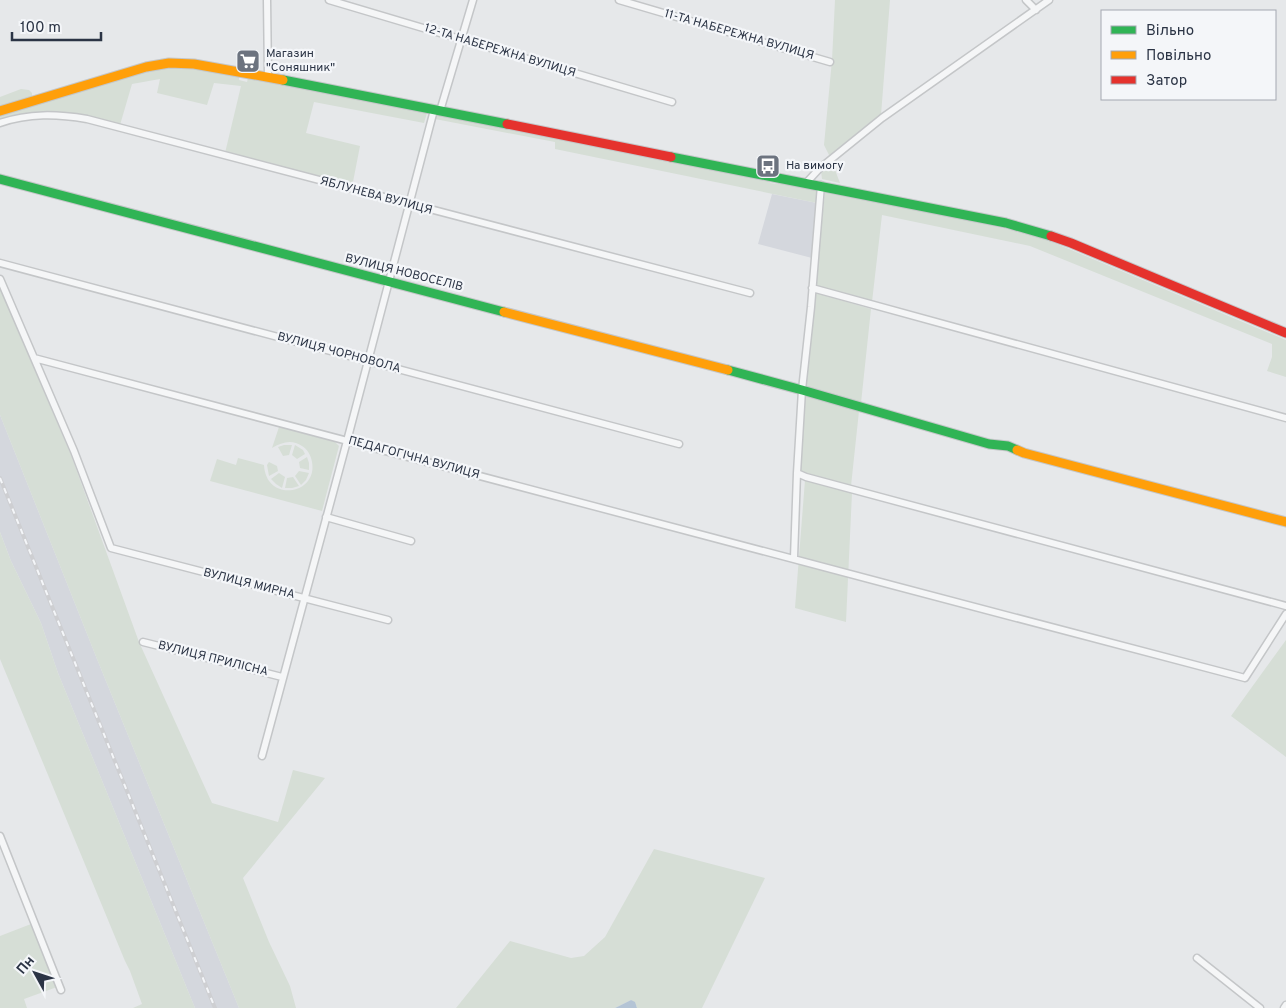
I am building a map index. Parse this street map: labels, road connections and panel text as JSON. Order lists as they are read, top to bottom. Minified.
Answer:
{"streets":{"street":["11-ТА НАБЕРЕЖНА ВУЛИЦЯ","12-ТА НАБЕРЕЖНА ВУЛИЦЯ","ЯБЛУНЕВА ВУЛИЦЯ","ВУЛИЦЯ НОВОСЕЛІВ","ВУЛИЦЯ ЧОРНОВОЛА","ПЕДАГОГІЧНА ВУЛИЦЯ","ВУЛИЦЯ МИРНА","ВУЛИЦЯ ПРИЛІСНА"]},"crossings":[["ПЕДАГОГІЧНА ВУЛИЦЯ","ВУЛИЦЯ МИРНА"]],"places":{"supermarket":["Магазин \"Соняшник\""],"bus stop":["На вимогу"]},"legend":["Вільно","Повільно","Затор"],"scale_bar":"100 m","north":"top left"}
